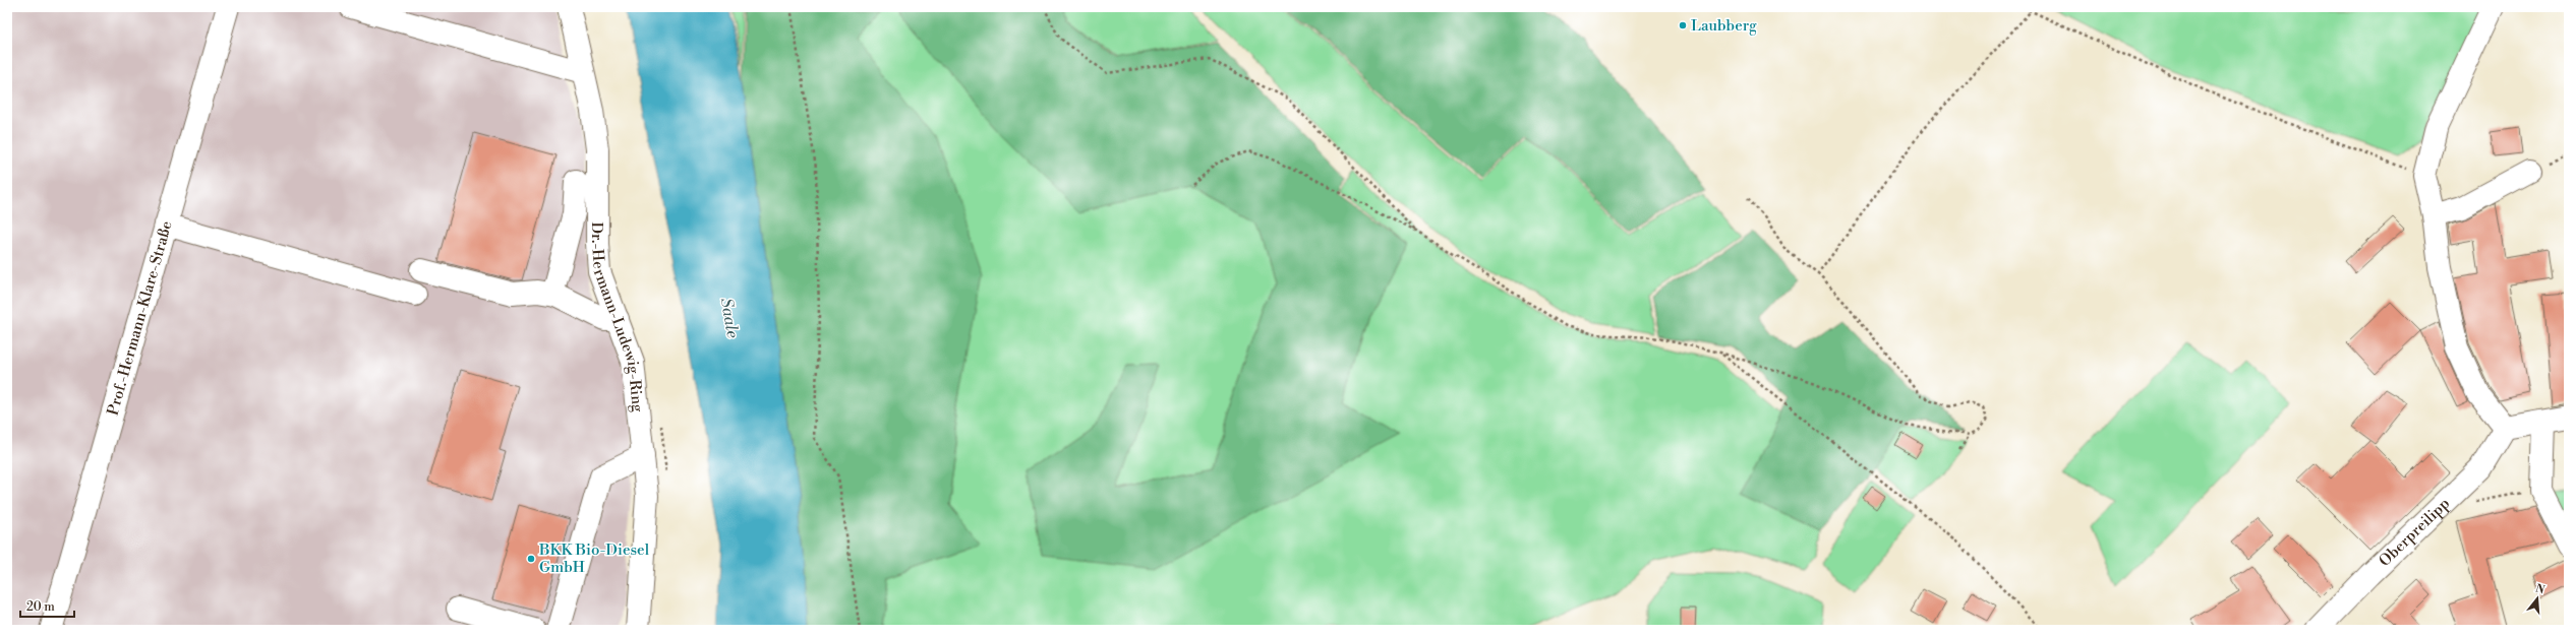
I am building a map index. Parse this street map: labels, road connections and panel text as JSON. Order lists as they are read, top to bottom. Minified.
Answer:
{"streets":{"street":["Dr.-Hermann-Ludewig-Ring","Prof.-Hermann-Klare-Straße","Oberpreilipp"]},"water":["Saale"],"places":["Laubberg","BKK Bio-Diesel GmbH"],"scale_bar":"20 m","north":"top"}
